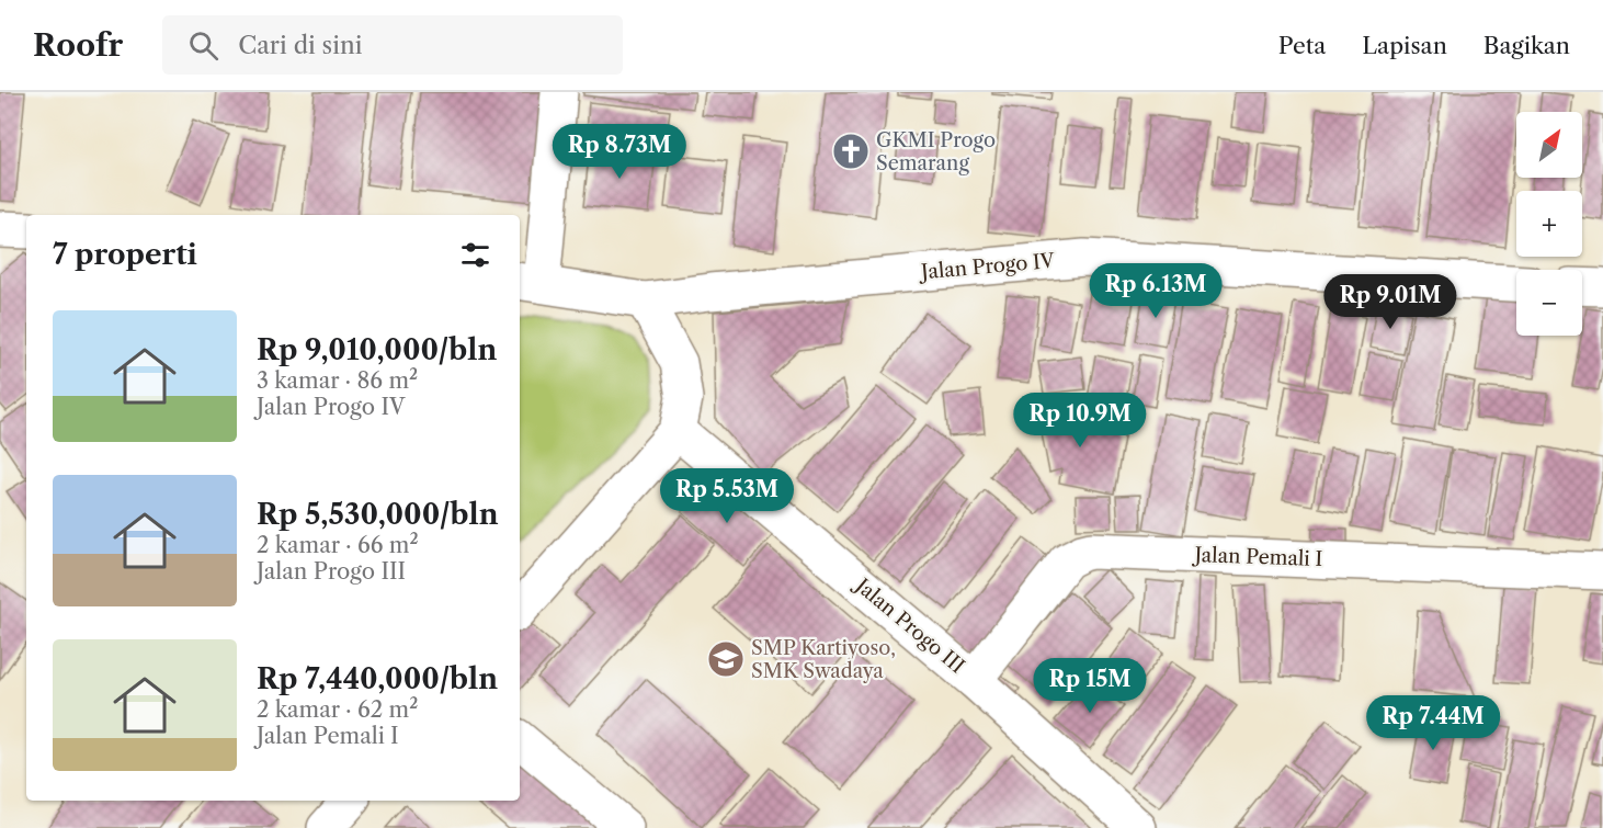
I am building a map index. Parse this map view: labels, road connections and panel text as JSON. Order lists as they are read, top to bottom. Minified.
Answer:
{"streets":{"street":["Jalan Progo IV","Jalan Pemali I","Jalan Progo III"]},"crossings":[["Jalan Pemali I","Jalan Progo III"]],"places":{"church":["GKMI Progo Semarang"],"school or university":["SMP Kartiyoso, SMK Swadaya"]},"north":"top right","page":{"header":"Roofr","search":"Cari di sini","nav":["Peta","Lapisan","Bagikan"],"map_buttons":["+","−"],"price":["Rp 8.73M","Rp 6.13M","Rp 9.01M","Rp 10.9M","Rp 5.53M","Rp 15M","Rp 7.44M"],"heading":"7 properti","list":[{"name":"Rp 9,010,000/bln","note":"3 kamar · 86 m² · Jalan Progo IV"},{"name":"Rp 5,530,000/bln","note":"2 kamar · 66 m² · Jalan Progo III"},{"name":"Rp 7,440,000/bln","note":"2 kamar · 62 m² · Jalan Pemali I"}]}}
